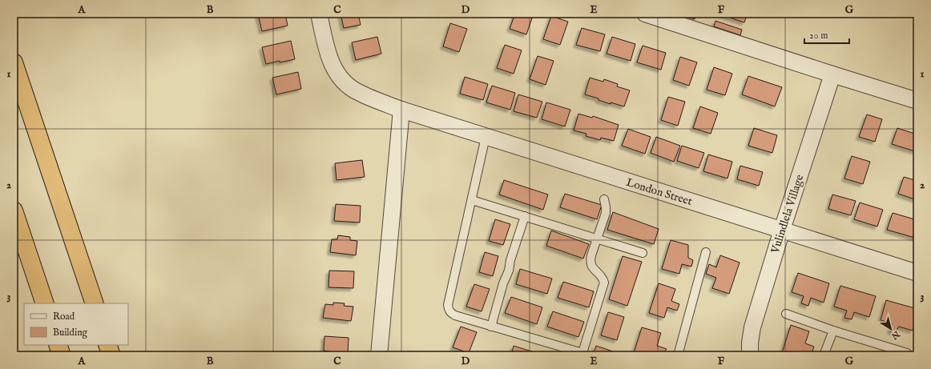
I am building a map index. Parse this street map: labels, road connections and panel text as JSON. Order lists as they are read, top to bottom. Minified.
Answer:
{"streets":{"street":["London Street","Vulindlela Village"]},"crossings":[["London Street","Vulindlela Village"]],"legend":["Road","Building"],"scale_bar":"20 m","north":"bottom right","grid":{"columns":["A","B","C","D","E","F","G"],"rows":["1","2","3"]}}
